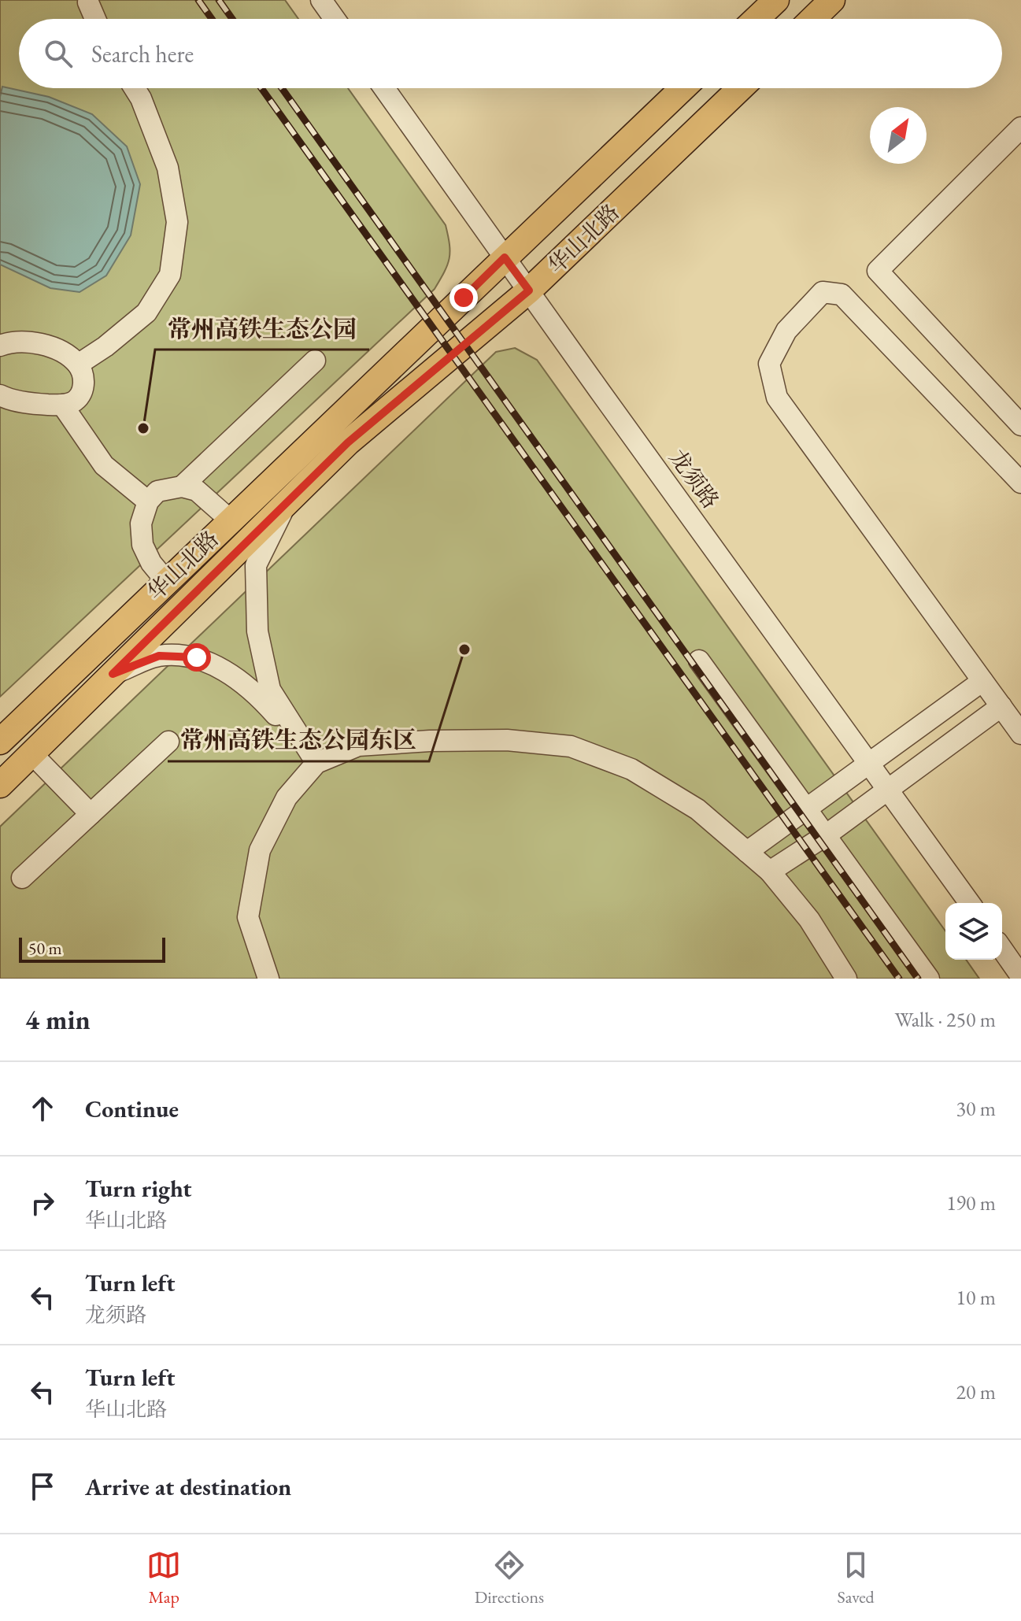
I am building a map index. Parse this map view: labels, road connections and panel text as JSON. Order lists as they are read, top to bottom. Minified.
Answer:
{"streets":{"main road":["华山北路"],"street":["龙须路"]},"crossings":[["华山北路","龙须路"]],"places":["常州高铁生态公园","常州高铁生态公园东区"],"scale_bar":"50 m","north":"top right","page":{"search":"Search here","scale":"50 m","heading":["4 min","Walk · 250 m"],"list":[["Continue","30 m"],["Turn right","华山北路","190 m"],["Turn left","龙须路","10 m"],["Turn left","华山北路","20 m"],"Arrive at destination"],"nav":["Map","Directions","Saved"]}}
